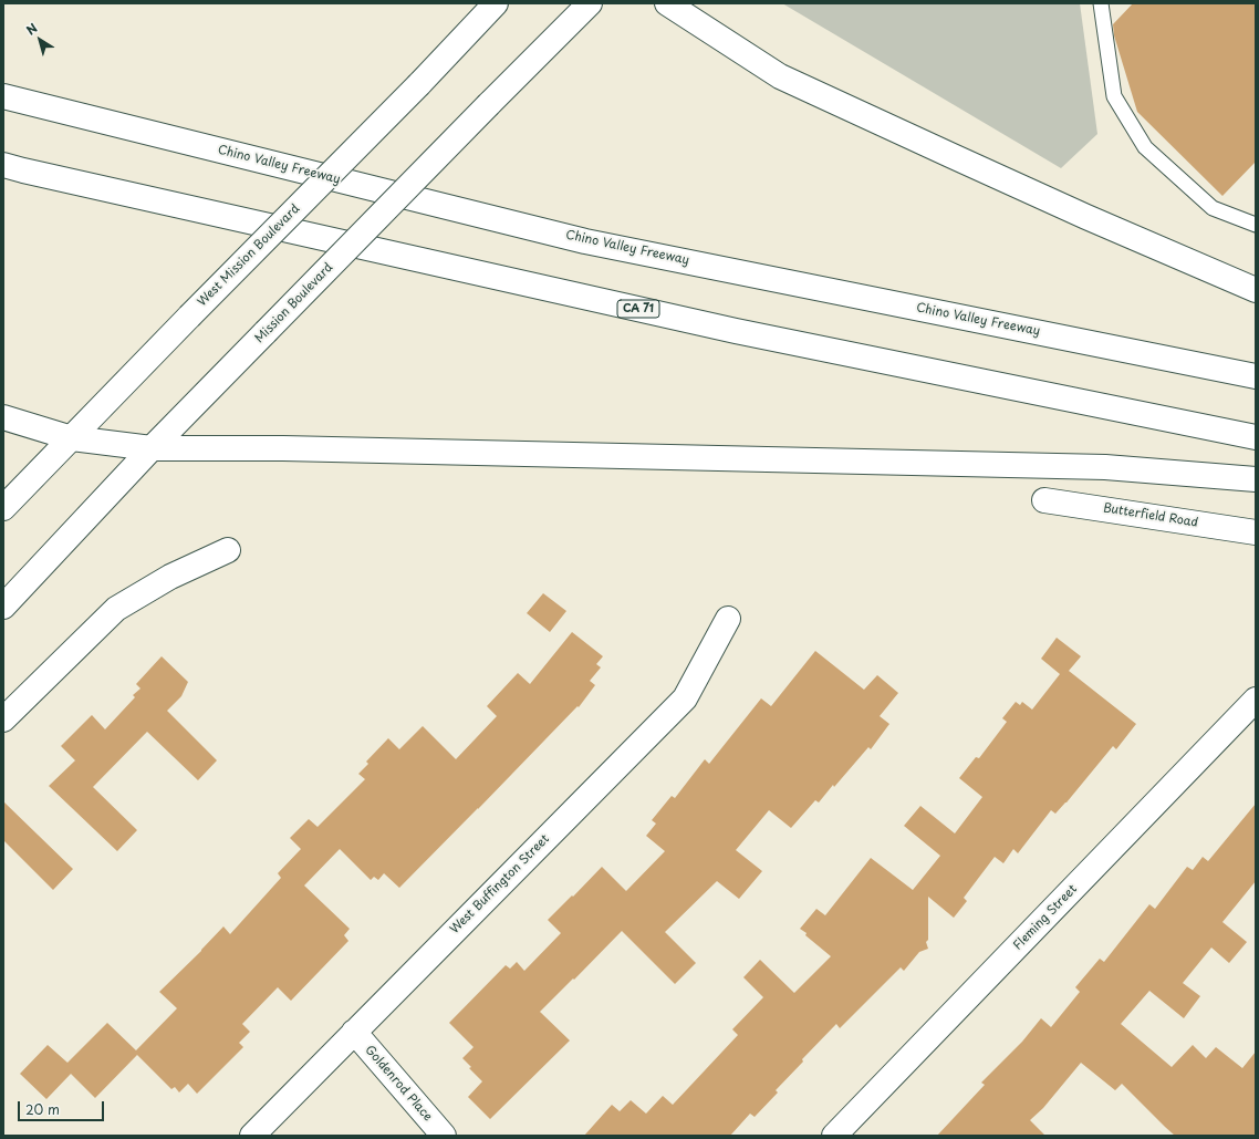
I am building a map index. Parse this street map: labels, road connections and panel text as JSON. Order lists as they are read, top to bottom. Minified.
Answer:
{"streets":{"main road":["Chino Valley Freeway","West Mission Boulevard","Mission Boulevard","CA 71","Butterfield Road","West Buffington Street","Fleming Street","Goldenrod Place"]},"crossings":[["West Buffington Street","Goldenrod Place"]],"scale_bar":"20 m","north":"top left"}
